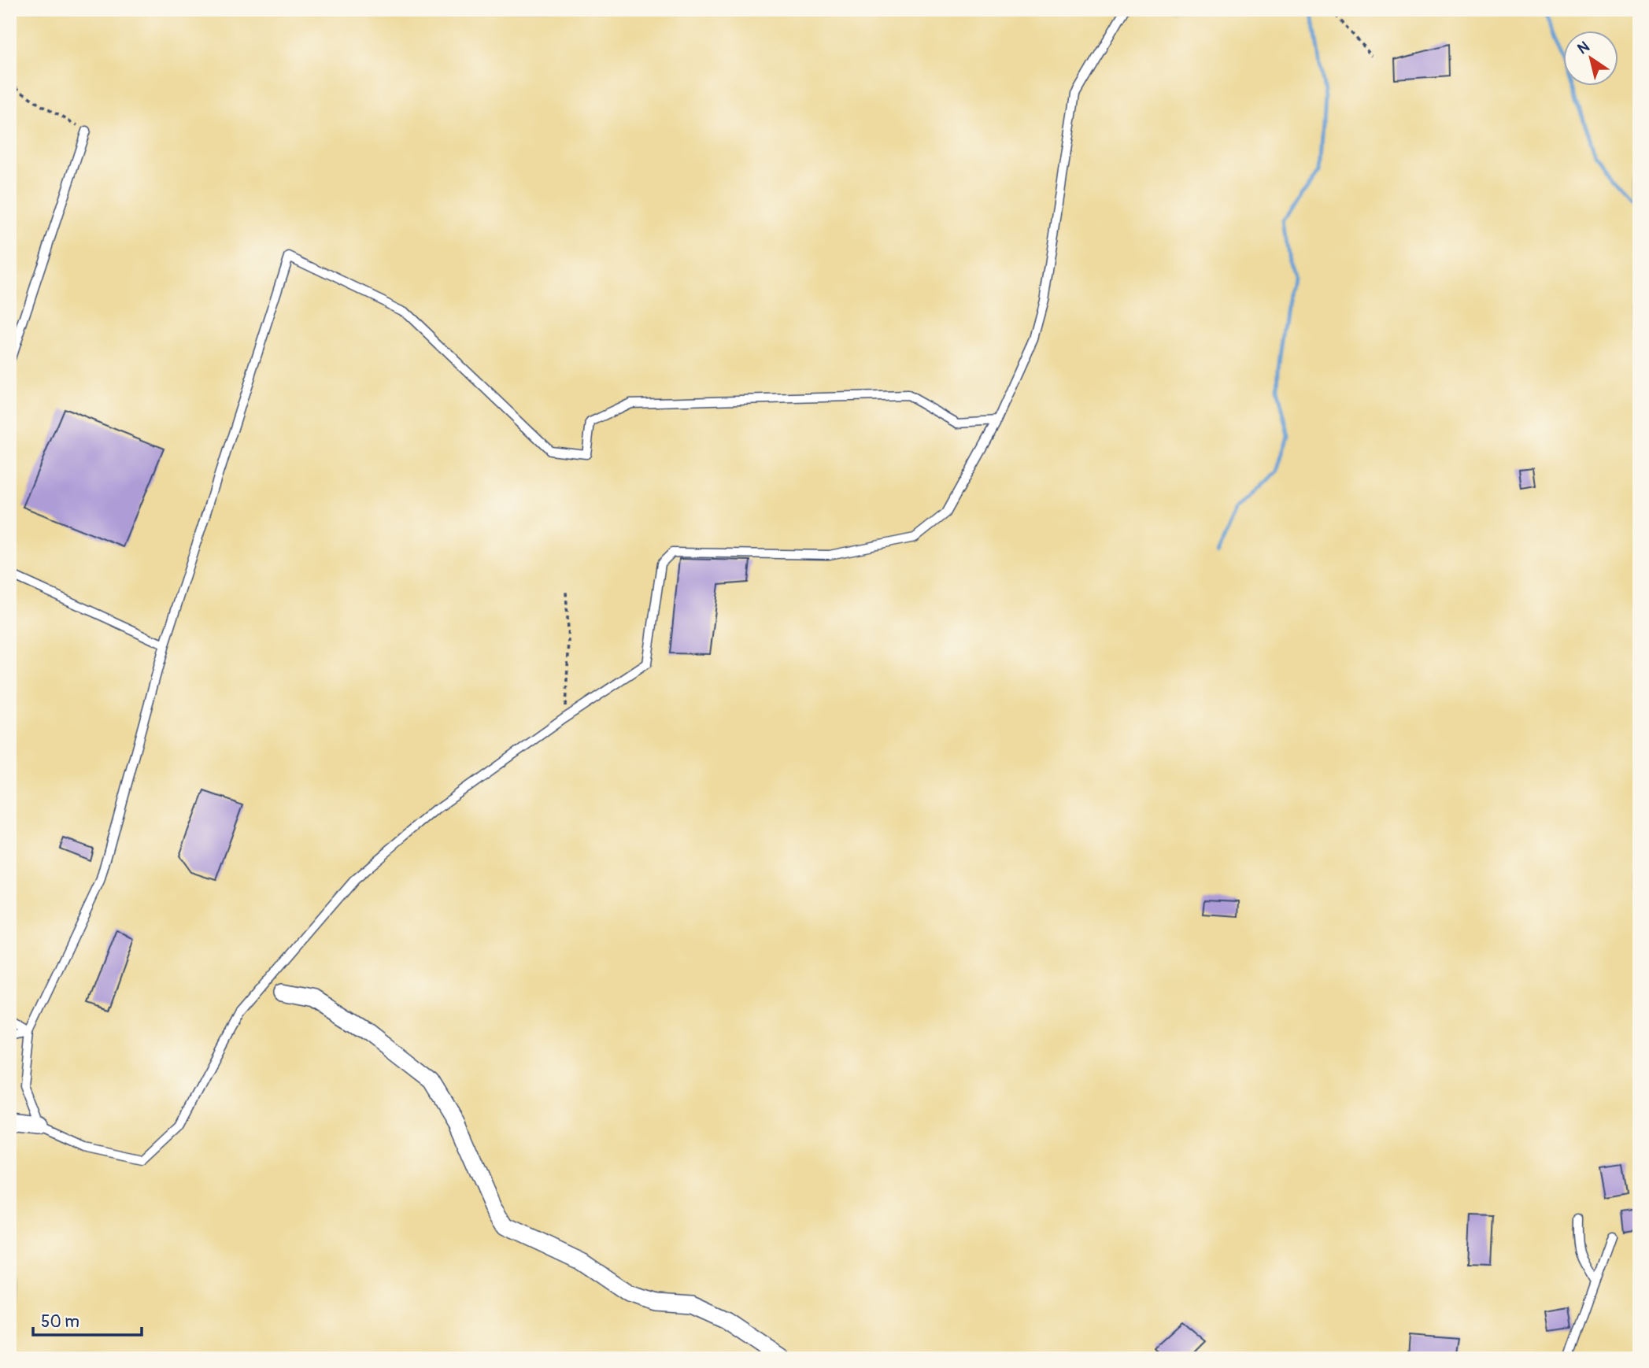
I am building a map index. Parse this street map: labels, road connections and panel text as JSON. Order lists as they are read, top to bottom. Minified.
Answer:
{"scale_bar":"50 m","north":"top left"}
